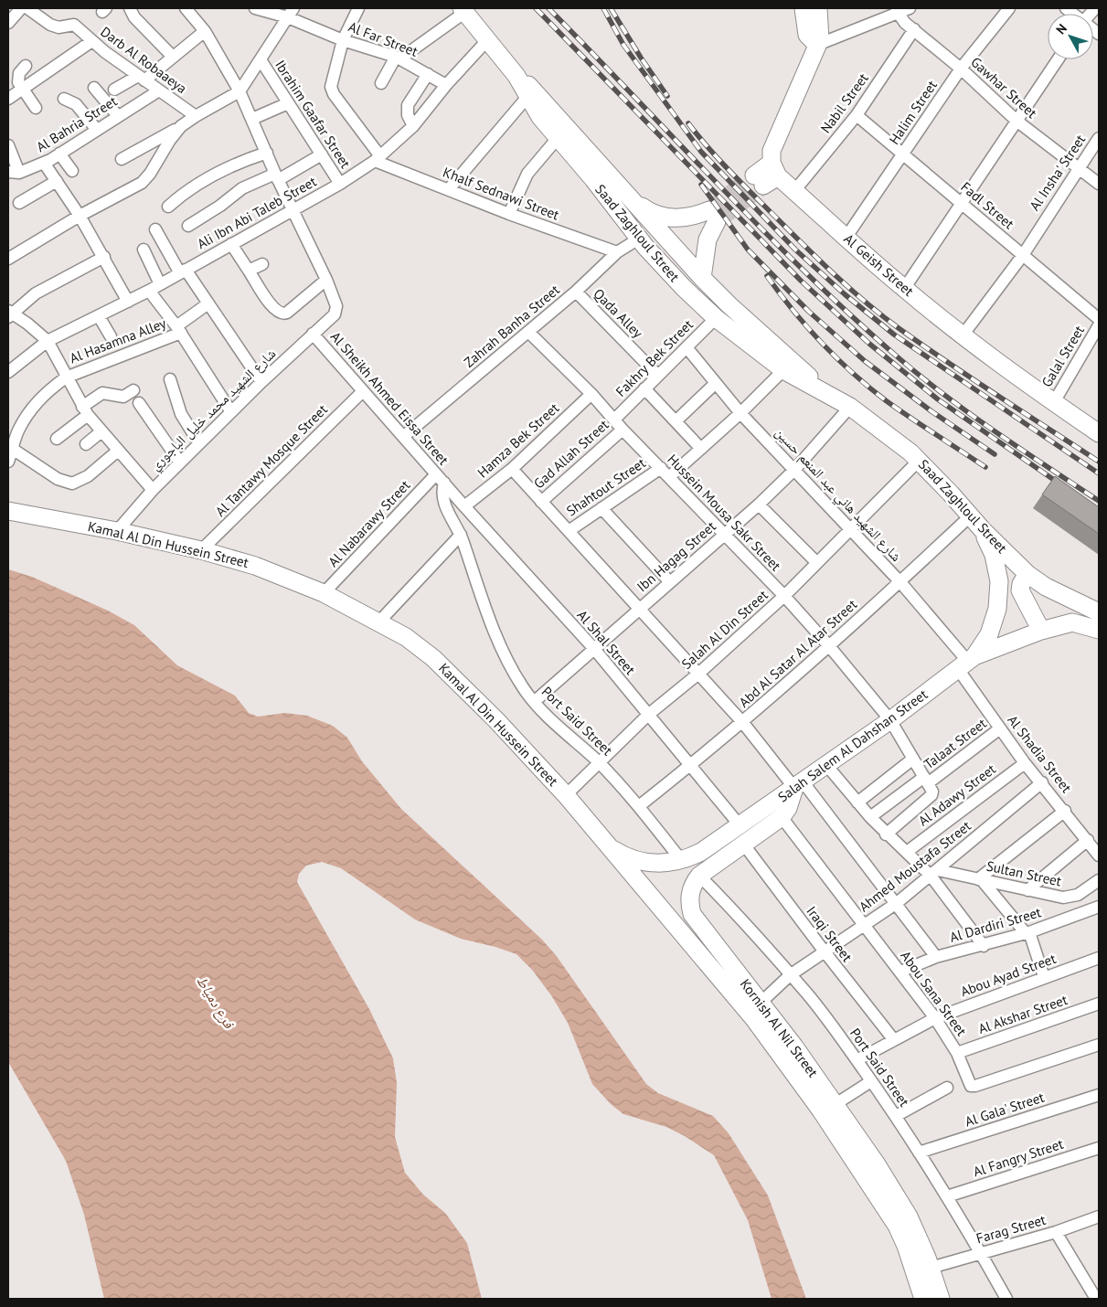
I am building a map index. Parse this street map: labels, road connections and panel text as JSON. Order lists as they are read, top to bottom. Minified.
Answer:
{"streets":{"main road":["Saad Zaghloul Street","Al Geish Street","Kamal Al Din Hussein Street","Salah Salem Al Dahshan Street","Kornish Al Nil Street"],"street":["Al Far Street","Darb Al Robaaeya","Gawhar Street","Nabil Street","Halim Street","Ibrahim Gaafar Street","Al Bahria Street","Al Insha' Street","Khalf Sednawi Street","Fadl Street","Ali Ibn Abi Taleb Street","Qada Alley","Zahrah Banha Street","Al Hasamna Alley","Galal Street","Fakhry Bek Street","Al Sheikh Ahmed Eissa Street","شارع الشهيد محمد خليل الباجوري","Hamza Bek Street","Gad Allah Street","Al Tantawy Mosque Street","Shahtout Street","شارع الشهيد هاني عبد المنعم حسين","Hussein Mousa Sakr Street","Al Nabarawy Street","Ibn Hagag Street","Salah Al Din Street","Al Shal Street","Abd Al Satar Al Atar Street","Port Said Street","Talaat Street","Al Shadia Street","Al Adawy Street","Ahmed Moustafa Street","Sultan Street","Al Dardiri Street","Iraqi Street","Abou Ayad Street","Abou Sana Street","Al Akshar Street","Al Gala' Street","Al Fangry Street","Farag Street"]},"crossings":[["Al Far Street","Ali Ibn Abi Taleb Street"],["Darb Al Robaaeya","Al Bahria Street"],["Gawhar Street","Nabil Street"],["Gawhar Street","Halim Street"],["Gawhar Street","Al Insha' Street"],["Nabil Street","Fadl Street"],["Nabil Street","Al Geish Street"],["Halim Street","Fadl Street"],["Halim Street","Al Geish Street"],["Ibrahim Gaafar Street","Ali Ibn Abi Taleb Street"],["Al Insha' Street","Fadl Street"],["Al Insha' Street","Al Geish Street"],["Khalf Sednawi Street","Ali Ibn Abi Taleb Street"],["Khalf Sednawi Street","Zahrah Banha Street"],["Ali Ibn Abi Taleb Street","Saad Zaghloul Street"],["Saad Zaghloul Street","Zahrah Banha Street"],["Saad Zaghloul Street","Fakhry Bek Street"],["Saad Zaghloul Street","Shahtout Street"],["Saad Zaghloul Street","Ibn Hagag Street"],["Saad Zaghloul Street","Salah Al Din Street"],["Saad Zaghloul Street","Abd Al Satar Al Atar Street"],["Saad Zaghloul Street","Salah Salem Al Dahshan Street"],["Al Geish Street","Galal Street"],["Qada Alley","Zahrah Banha Street"],["Qada Alley","Fakhry Bek Street"],["Zahrah Banha Street","Al Sheikh Ahmed Eissa Street"],["Zahrah Banha Street","Hussein Mousa Sakr Street"],["Fakhry Bek Street","شارع الشهيد هاني عبد المنعم حسين"],["Fakhry Bek Street","Hussein Mousa Sakr Street"],["Al Sheikh Ahmed Eissa Street","شارع الشهيد محمد خليل الباجوري"],["Al Sheikh Ahmed Eissa Street","Al Tantawy Mosque Street"],["Al Sheikh Ahmed Eissa Street","Al Nabarawy Street"],["Al Sheikh Ahmed Eissa Street","Al Shal Street"],["Al Sheikh Ahmed Eissa Street","Port Said Street"],["شارع الشهيد محمد خليل الباجوري","Kamal Al Din Hussein Street"],["Hamza Bek Street","Hussein Mousa Sakr Street"],["Hamza Bek Street","Al Shal Street"],["Gad Allah Street","Hussein Mousa Sakr Street"],["Al Tantawy Mosque Street","Kamal Al Din Hussein Street"],["Shahtout Street","شارع الشهيد هاني عبد المنعم حسين"],["Shahtout Street","Hussein Mousa Sakr Street"],["شارع الشهيد هاني عبد المنعم حسين","Ibn Hagag Street"],["شارع الشهيد هاني عبد المنعم حسين","Salah Al Din Street"],["شارع الشهيد هاني عبد المنعم حسين","Abd Al Satar Al Atar Street"],["شارع الشهيد هاني عبد المنعم حسين","Salah Salem Al Dahshan Street"],["شارع الشهيد هاني عبد المنعم حسين","Al Shadia Street"],["Hussein Mousa Sakr Street","Ibn Hagag Street"],["Hussein Mousa Sakr Street","Salah Al Din Street"],["Hussein Mousa Sakr Street","Abd Al Satar Al Atar Street"],["Hussein Mousa Sakr Street","Talaat Street"],["Hussein Mousa Sakr Street","Salah Salem Al Dahshan Street"],["Al Nabarawy Street","Kamal Al Din Hussein Street"],["Al Nabarawy Street","Al Shal Street"],["Al Nabarawy Street","Port Said Street"],["Kamal Al Din Hussein Street","Salah Al Din Street"],["Kamal Al Din Hussein Street","Salah Salem Al Dahshan Street"],["Kamal Al Din Hussein Street","Kornish Al Nil Street"],["Ibn Hagag Street","Al Shal Street"],["Ibn Hagag Street","Port Said Street"],["Salah Al Din Street","Al Shal Street"],["Salah Al Din Street","Port Said Street"],["Al Shal Street","Abd Al Satar Al Atar Street"],["Al Shal Street","Port Said Street"],["Al Shal Street","Salah Salem Al Dahshan Street"],["Abd Al Satar Al Atar Street","Port Said Street"],["Port Said Street","Salah Salem Al Dahshan Street"],["Port Said Street","Ahmed Moustafa Street"],["Port Said Street","Abou Ayad Street"],["Port Said Street","Kornish Al Nil Street"],["Port Said Street","Al Gala' Street"],["Port Said Street","Al Fangry Street"],["Port Said Street","Farag Street"],["Talaat Street","Al Shadia Street"],["Salah Salem Al Dahshan Street","Al Shadia Street"],["Salah Salem Al Dahshan Street","Kornish Al Nil Street"],["Al Shadia Street","Al Adawy Street"],["Al Shadia Street","Ahmed Moustafa Street"],["Ahmed Moustafa Street","Sultan Street"],["Ahmed Moustafa Street","Iraqi Street"],["Ahmed Moustafa Street","Abou Sana Street"],["Ahmed Moustafa Street","Kornish Al Nil Street"],["Al Dardiri Street","Abou Sana Street"],["Iraqi Street","Abou Ayad Street"],["Abou Ayad Street","Abou Sana Street"],["Abou Sana Street","Al Akshar Street"],["Kornish Al Nil Street","Farag Street"]],"water":["فرع دمياط"],"north":"top left"}
